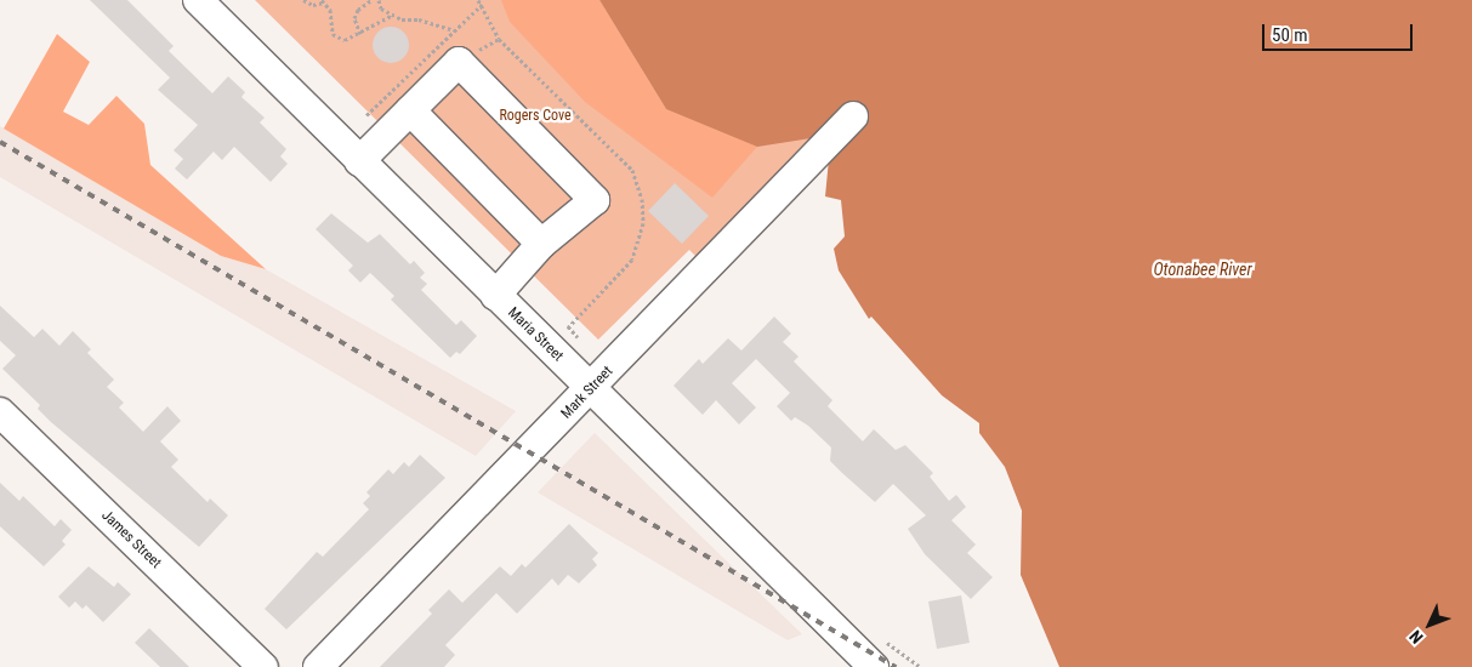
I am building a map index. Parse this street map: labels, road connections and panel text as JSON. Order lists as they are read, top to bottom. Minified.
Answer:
{"streets":{"street":["Maria Street","Mark Street","James Street"]},"crossings":[["Maria Street","Mark Street"]],"water":["Otonabee River"],"parks":["Rogers Cove"],"scale_bar":"50 m","north":"bottom left"}
